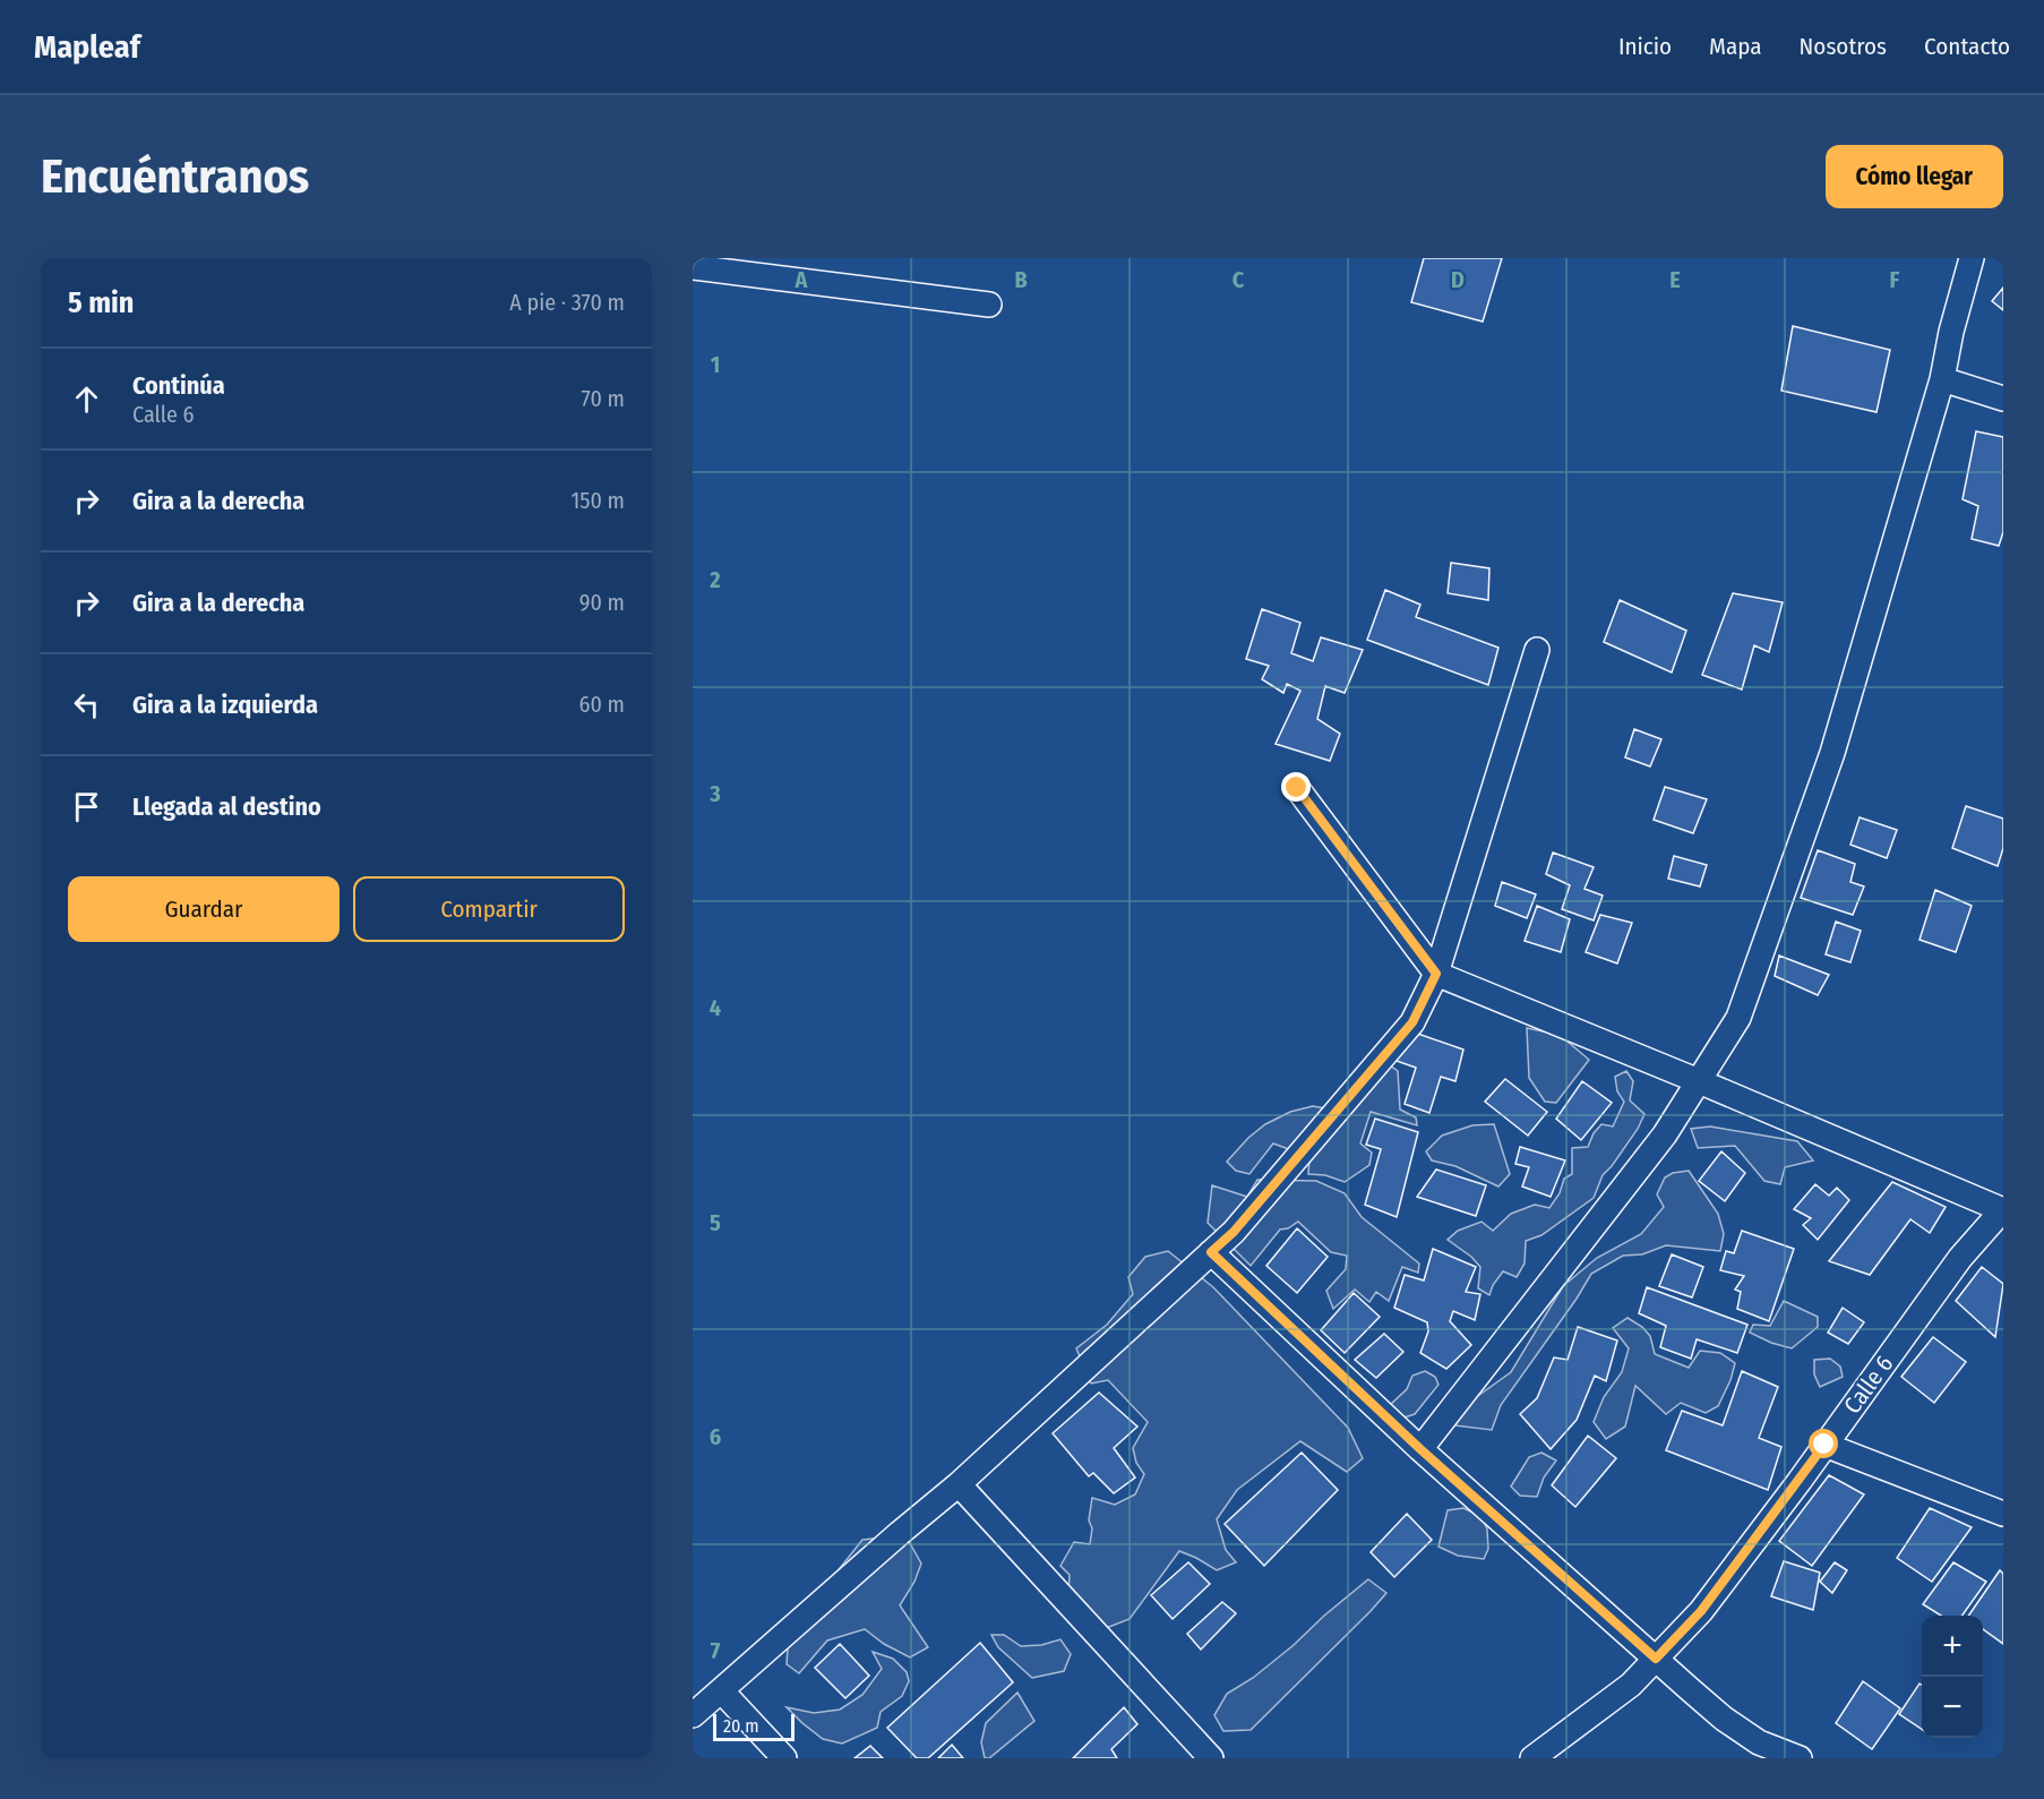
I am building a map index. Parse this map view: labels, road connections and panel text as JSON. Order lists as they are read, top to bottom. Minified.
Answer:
{"streets":{"street":["Calle 6"]},"scale_bar":"20 m","page":{"header":"Mapleaf","nav":["Inicio","Mapa","Nosotros","Contacto"],"buttons":["Cómo llegar",["Guardar","Compartir"]],"title":"Encuéntranos","heading":["5 min","A pie · 370 m"],"list":[["Continúa","Calle 6","70 m"],["Gira a la derecha","150 m"],["Gira a la derecha","90 m"],["Gira a la izquierda","60 m"],"Llegada al destino"],"map_buttons":["+","−"],"scale":"20 m"},"grid":{"columns":["A","B","C","D","E","F"],"rows":["1","2","3","4","5","6","7"]}}
